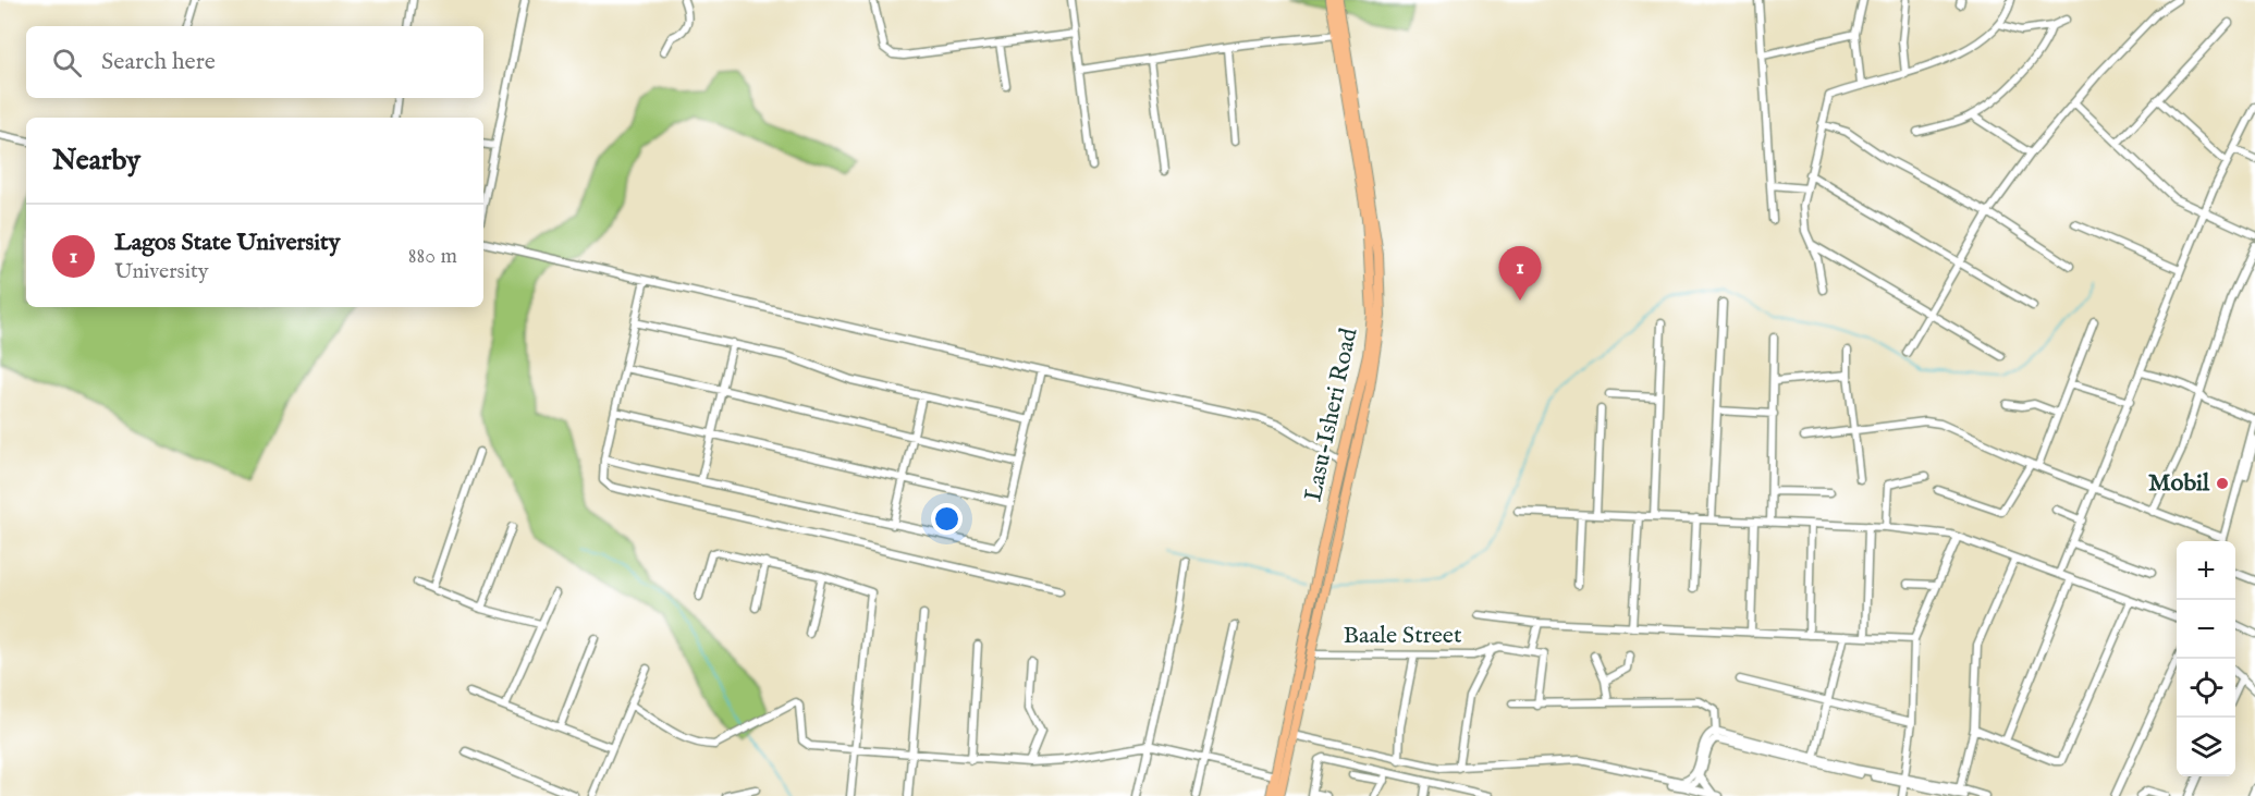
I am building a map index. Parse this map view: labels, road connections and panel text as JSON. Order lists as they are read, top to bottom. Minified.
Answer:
{"streets":{"main road":["Lasu-Isheri Road"],"street":["Baale Street"]},"crossings":[["Lasu-Isheri Road","Baale Street"]],"places":["Mobil"],"page":{"search":"Search here","heading":"Nearby","list":[{"mark":"1","name":"Lagos State University","note":"University","value":"880 m"}],"pins":"1","map_buttons":["+","−"]}}
